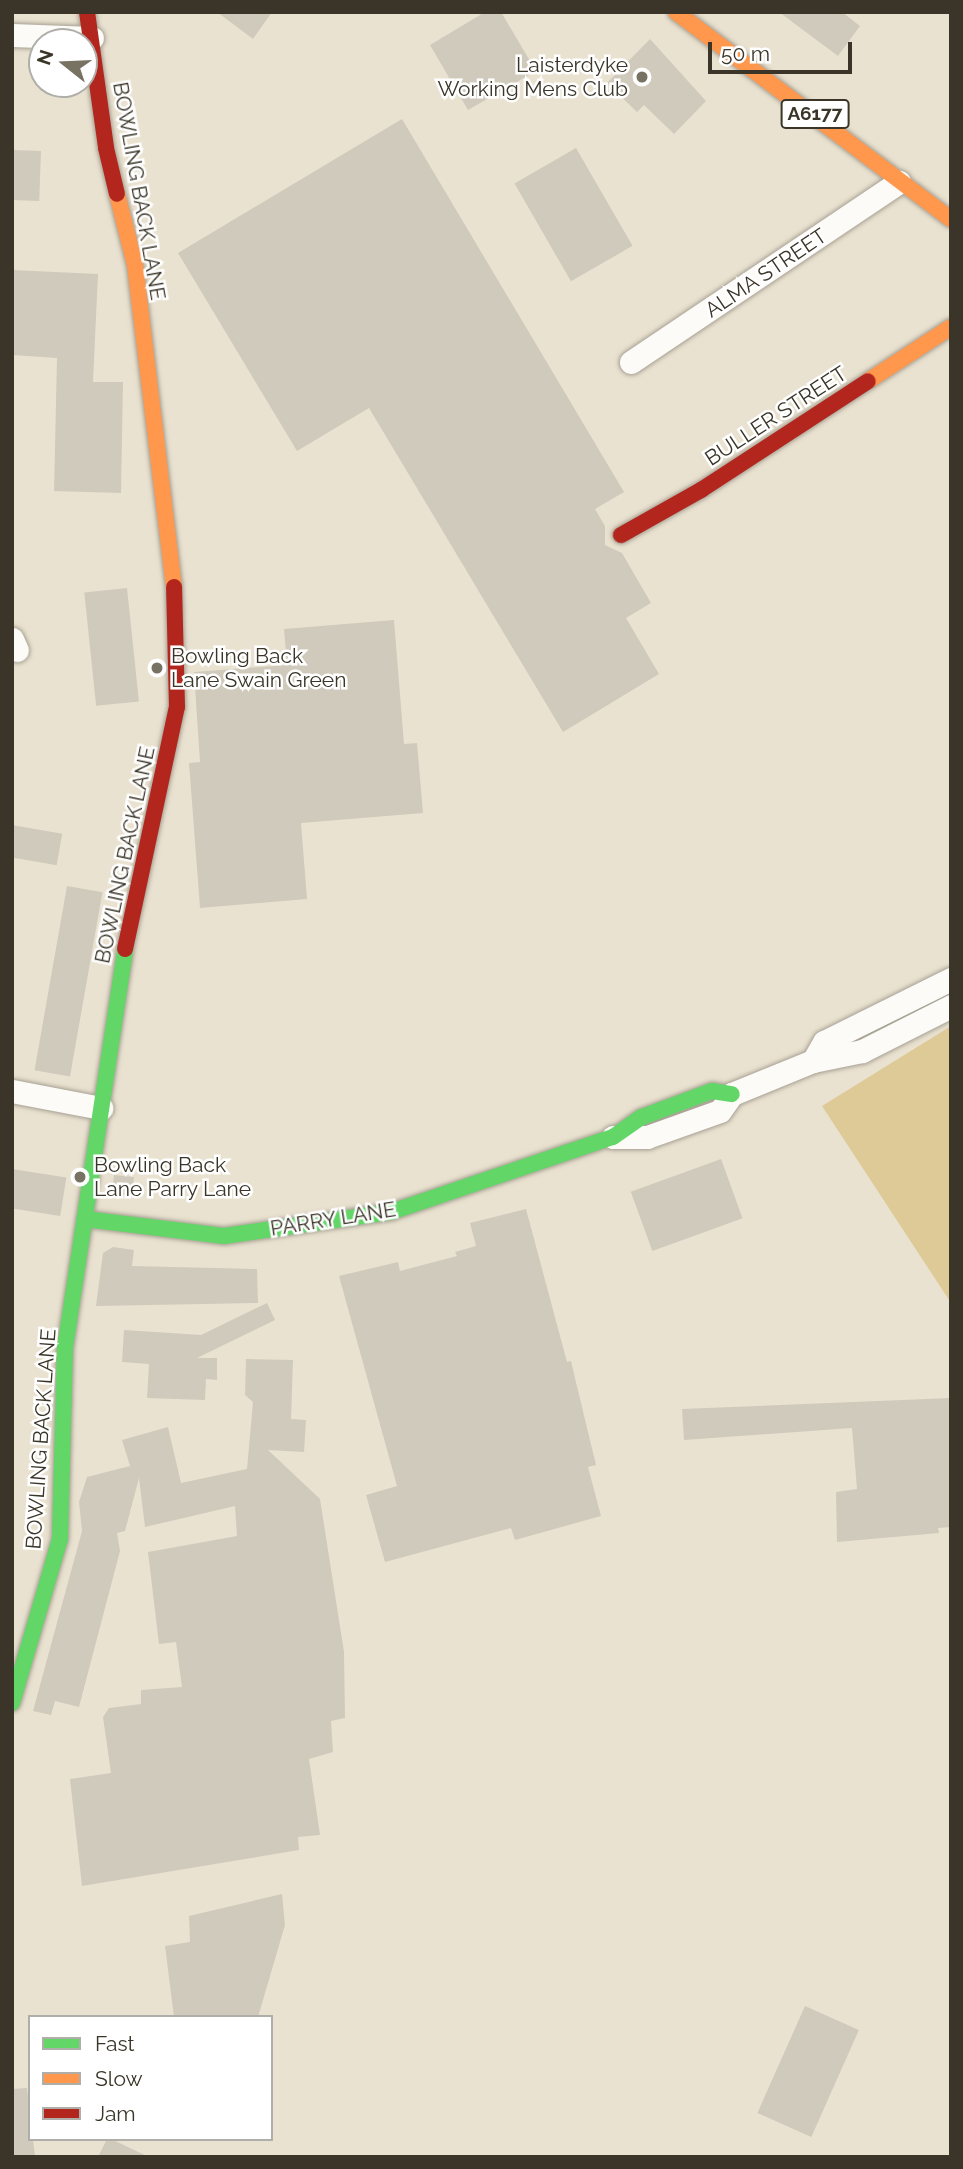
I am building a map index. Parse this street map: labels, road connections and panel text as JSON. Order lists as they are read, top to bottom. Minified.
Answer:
{"streets":{"main road":["A6177","BOWLING BACK LANE","BULLER STREET","PARRY LANE"],"street":["ALMA STREET"]},"crossings":[["A6177","ALMA STREET"],["BOWLING BACK LANE","PARRY LANE"]],"places":["Laisterdyke Working Mens Club","Bowling Back Lane Swain Green","Bowling Back Lane Parry Lane"],"legend":["Fast","Slow","Jam"],"scale_bar":"50 m","north":"left"}
